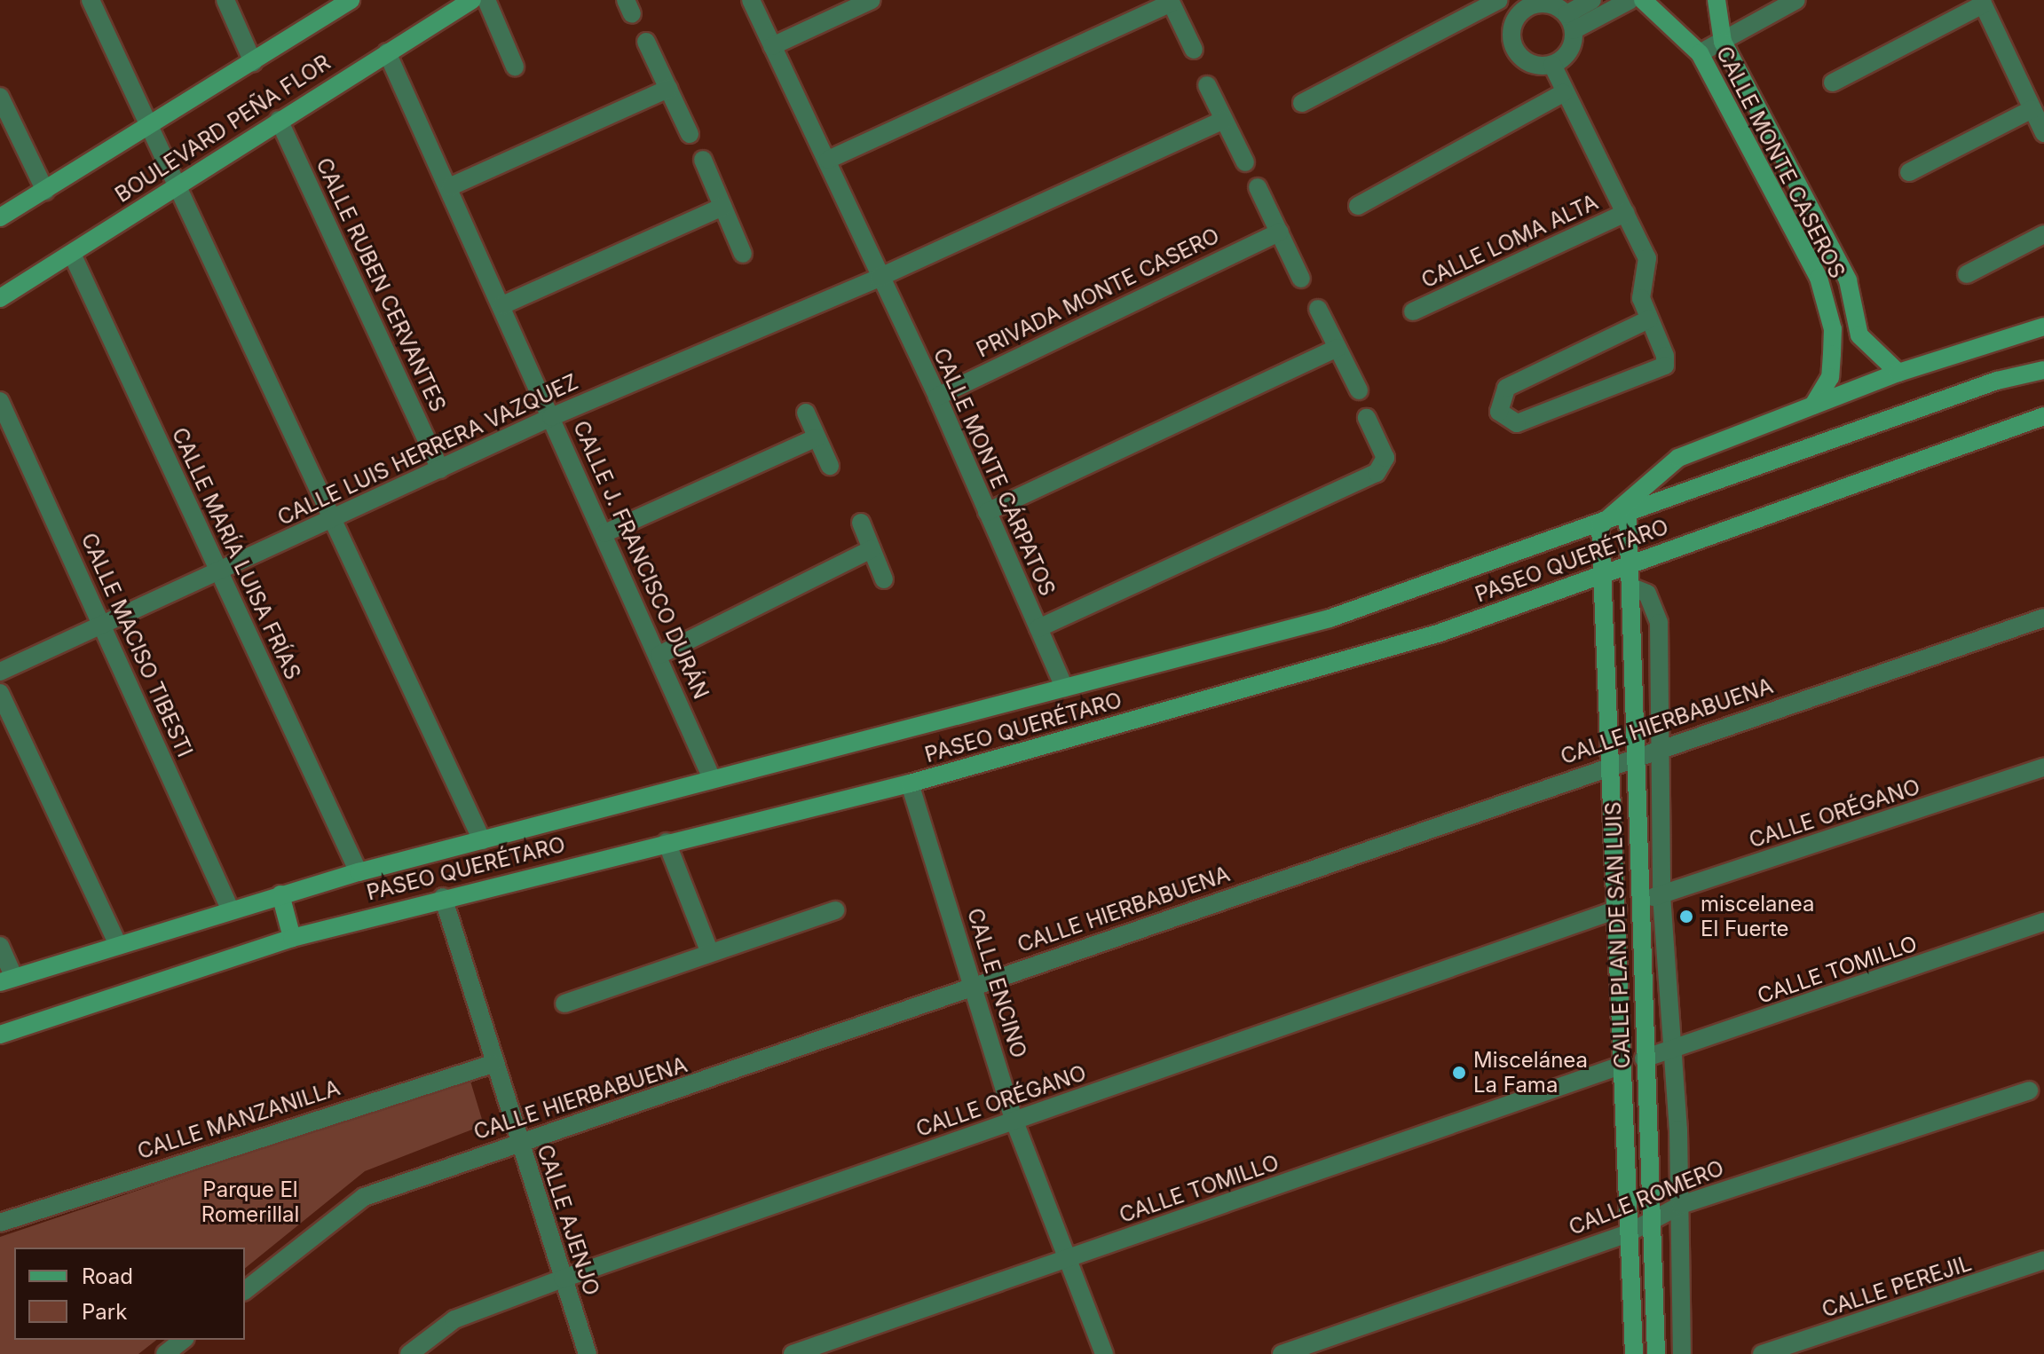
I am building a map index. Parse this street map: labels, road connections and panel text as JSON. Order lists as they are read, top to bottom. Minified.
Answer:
{"streets":{"main road":["BOULEVARD PEÑA FLOR","CALLE MONTE CASEROS","PASEO QUERÉTARO","CALLE PLAN DE SAN LUIS"],"street":["CALLE LOMA ALTA","CALLE RUBEN CERVANTES","PRIVADA MONTE CASERO","CALLE LUIS HERRERA VAZQUEZ","CALLE MONTE CÁRPATOS","CALLE MARÍA LUISA FRÍAS","CALLE J. FRANCISCO DURÁN","CALLE MACISO TIBESTI","CALLE HIERBABUENA","CALLE ORÉGANO","CALLE TOMILLO","CALLE ENCINO","CALLE MANZANILLA","CALLE ROMERO","CALLE AJENJO","CALLE PEREJIL"]},"crossings":[["BOULEVARD PEÑA FLOR","CALLE RUBEN CERVANTES"],["BOULEVARD PEÑA FLOR","CALLE MARÍA LUISA FRÍAS"],["BOULEVARD PEÑA FLOR","CALLE J. FRANCISCO DURÁN"],["CALLE RUBEN CERVANTES","CALLE LUIS HERRERA VAZQUEZ"],["PRIVADA MONTE CASERO","CALLE MONTE CÁRPATOS"],["CALLE LUIS HERRERA VAZQUEZ","CALLE MONTE CÁRPATOS"],["CALLE LUIS HERRERA VAZQUEZ","CALLE MARÍA LUISA FRÍAS"],["CALLE LUIS HERRERA VAZQUEZ","CALLE J. FRANCISCO DURÁN"],["CALLE LUIS HERRERA VAZQUEZ","CALLE MACISO TIBESTI"],["CALLE MONTE CÁRPATOS","PASEO QUERÉTARO"],["CALLE MARÍA LUISA FRÍAS","PASEO QUERÉTARO"],["CALLE J. FRANCISCO DURÁN","PASEO QUERÉTARO"],["PASEO QUERÉTARO","CALLE MACISO TIBESTI"],["PASEO QUERÉTARO","CALLE PLAN DE SAN LUIS"],["PASEO QUERÉTARO","CALLE ENCINO"],["PASEO QUERÉTARO","CALLE AJENJO"],["CALLE HIERBABUENA","CALLE PLAN DE SAN LUIS"],["CALLE HIERBABUENA","CALLE ENCINO"],["CALLE HIERBABUENA","CALLE AJENJO"],["CALLE ORÉGANO","CALLE PLAN DE SAN LUIS"],["CALLE ORÉGANO","CALLE ENCINO"],["CALLE ORÉGANO","CALLE AJENJO"],["CALLE PLAN DE SAN LUIS","CALLE TOMILLO"],["CALLE PLAN DE SAN LUIS","CALLE ROMERO"],["CALLE TOMILLO","CALLE ENCINO"],["CALLE MANZANILLA","CALLE AJENJO"]],"parks":["Parque El Romerillal"],"places":["miscelanea El Fuerte","Miscelánea La Fama"],"legend":["Road","Park"]}
